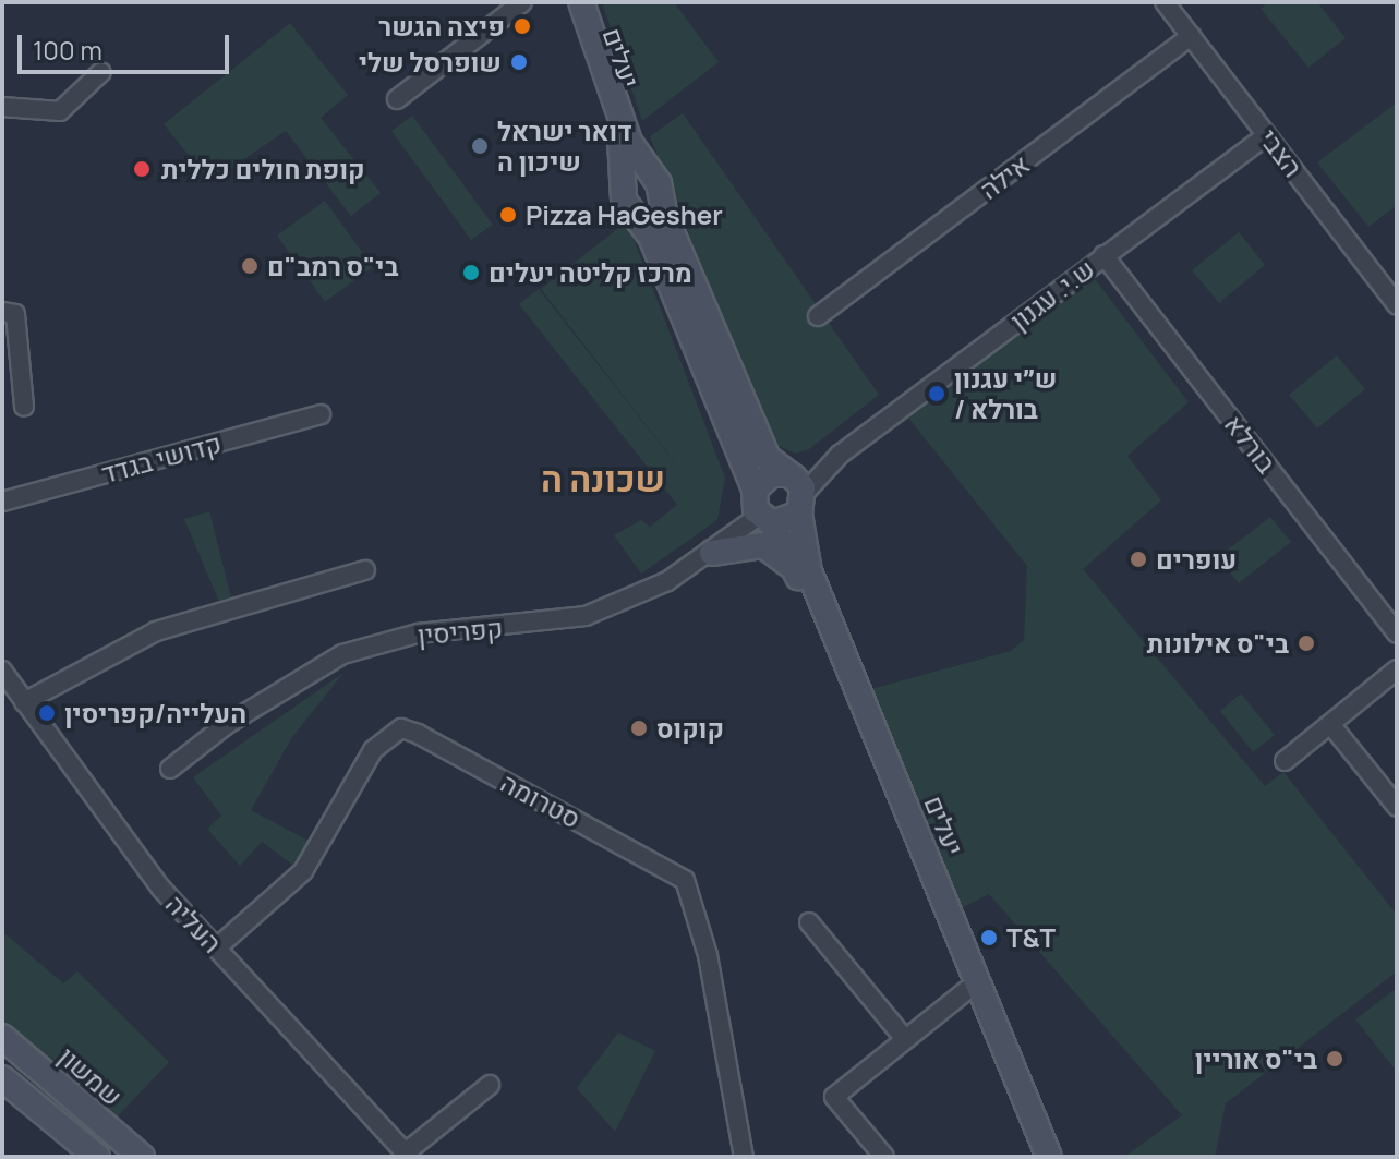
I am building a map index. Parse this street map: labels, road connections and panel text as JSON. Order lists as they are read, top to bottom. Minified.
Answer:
{"streets":{"street":["יעלים","הצבי","אילה","ש.י. עגנון","בורלא","קדושי בגדד","קפריסין","סטרומה","העליה","שמשון"]},"crossings":[["יעלים","ש.י. עגנון"],["יעלים","קפריסין"],["הצבי","אילה"],["הצבי","ש.י. עגנון"],["ש.י. עגנון","בורלא"],["סטרומה","העליה"]],"districts":["שכונה ה"],"places":["פיצה הגשר","שופרסל שלי","דואר ישראל שיכון ה","קופת חולים כללית","Pizza HaGesher","בי\"ס רמב\"ם","מרכז קליטה יעלים","ש״י עגנון / בורלא","עופרים","בי\"ס אילונות","העלייה/קפריסין","קוקוס","T&T","בי\"ס אוריין"],"scale_bar":"100 m"}
